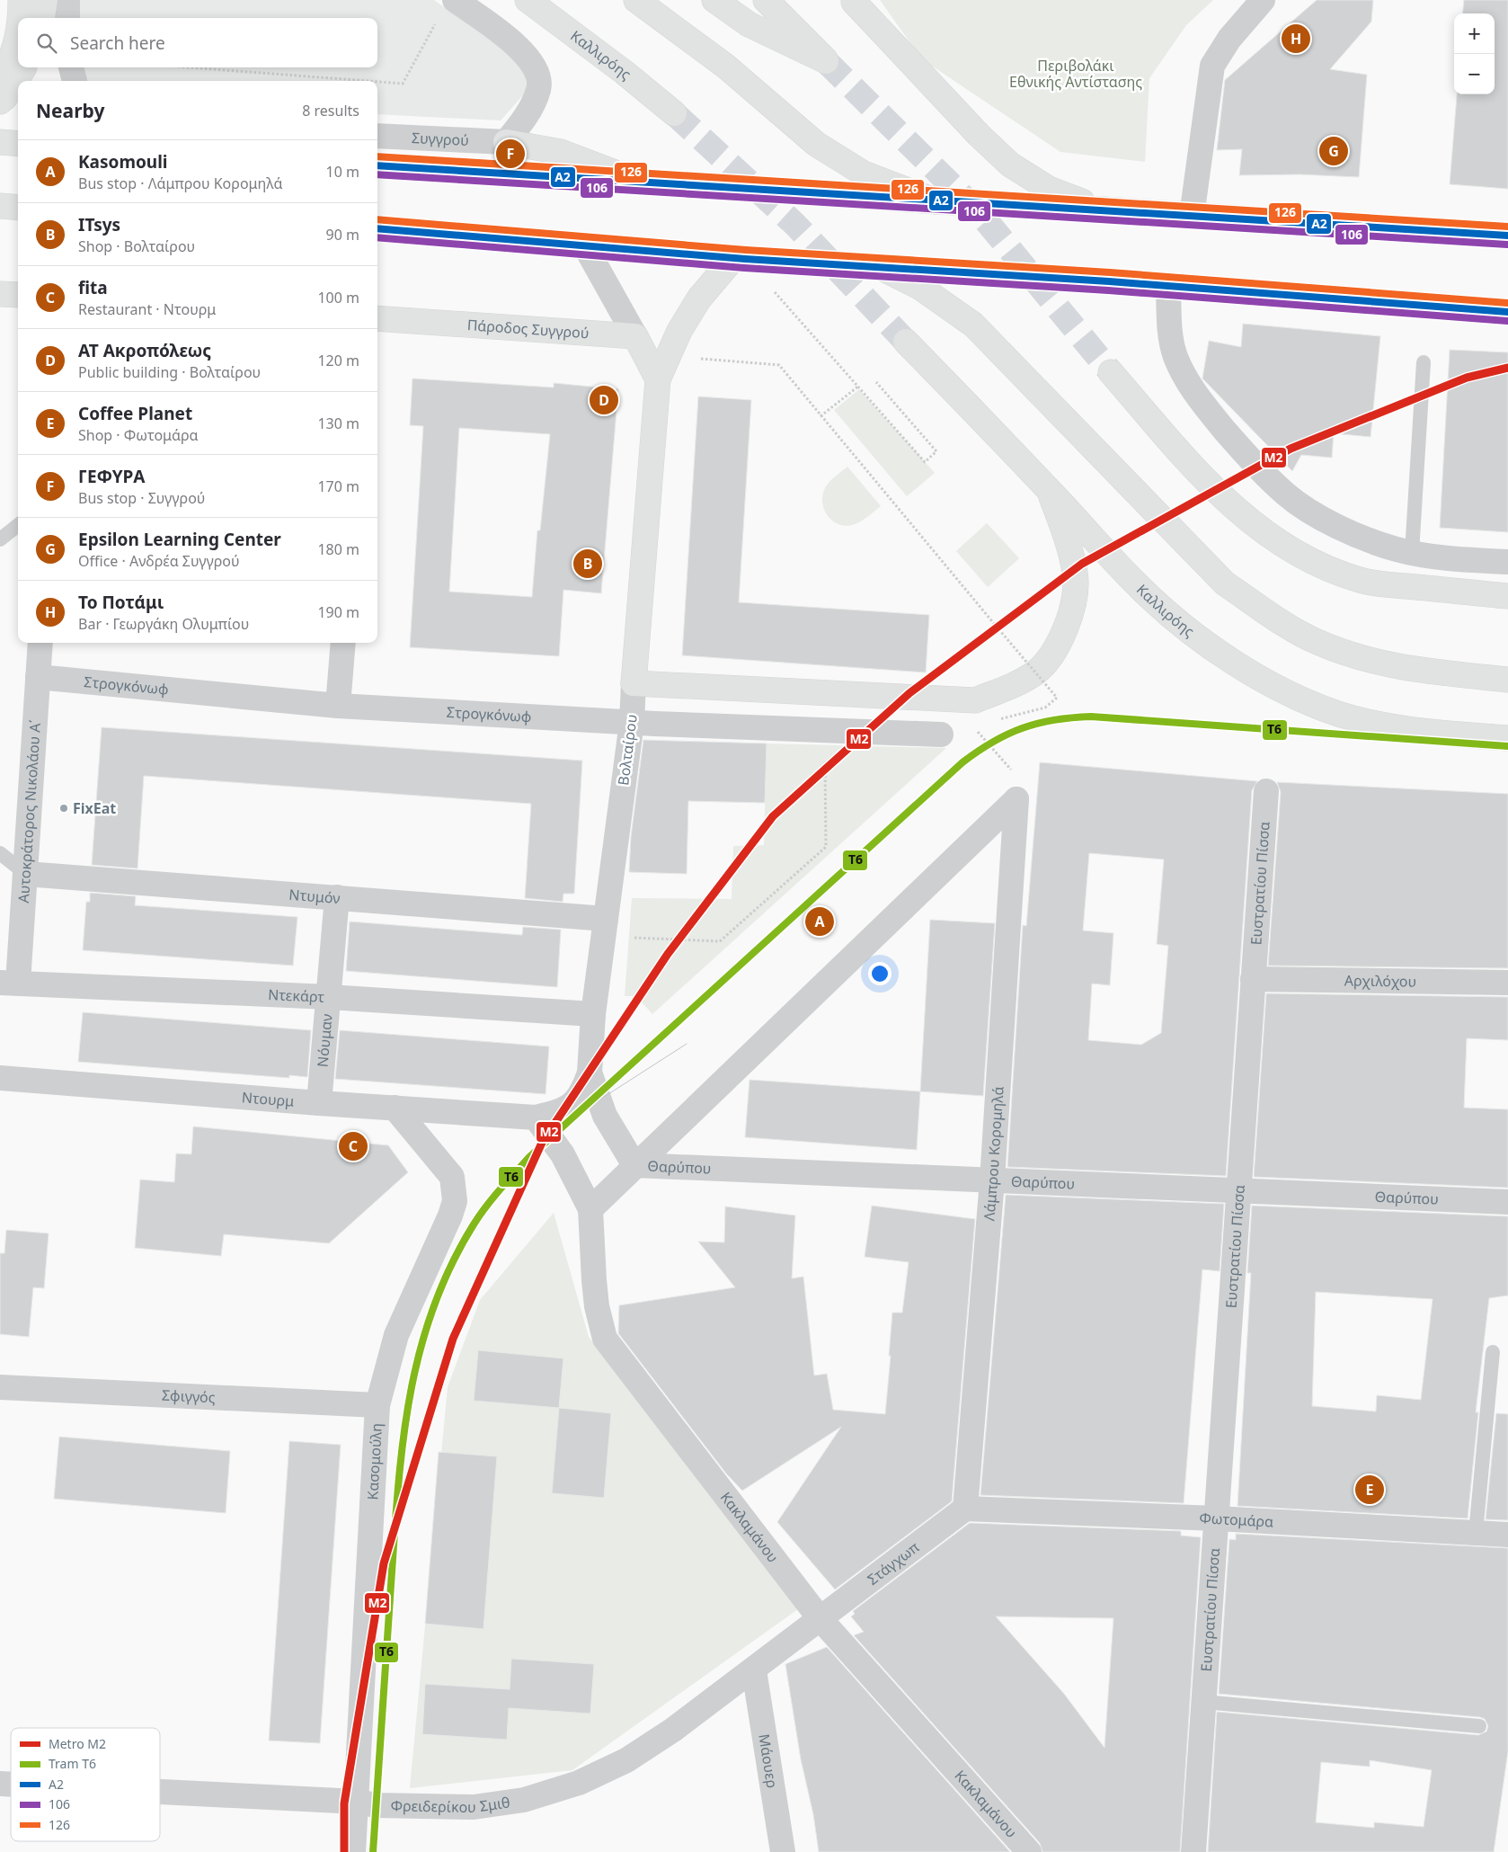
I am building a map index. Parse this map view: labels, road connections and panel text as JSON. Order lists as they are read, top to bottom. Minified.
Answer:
{"streets":{"main road":["Καλλιρόης","Πάροδος Συγγρού","Βολταίρου"],"street":["Συγγρού","Στρογκόνωφ","Αυτοκράτορος Νικολάου Α΄","Ευστρατίου Πίσσα","Ντυμόν","Αρχιλόχου","Ντεκάρτ","Νόυμαν","Ντουρμ","Λάμπρου Κορομηλά","Θαρύπου","Σφιγγός","Κασομούλη","Φωτομάρα","Κακλαμάνου","Στάγχωπ","Μάουερ","Φρειδερίκου Σμιθ"]},"crossings":[["Στρογκόνωφ","Βολταίρου"],["Στρογκόνωφ","Αυτοκράτορος Νικολάου Α΄"],["Βολταίρου","Ντυμόν"],["Βολταίρου","Ντεκάρτ"],["Βολταίρου","Ντουρμ"],["Βολταίρου","Θαρύπου"],["Αυτοκράτορος Νικολάου Α΄","Ντυμόν"],["Αυτοκράτορος Νικολάου Α΄","Ντεκάρτ"],["Ευστρατίου Πίσσα","Αρχιλόχου"],["Ευστρατίου Πίσσα","Θαρύπου"],["Ευστρατίου Πίσσα","Φωτομάρα"],["Ντυμόν","Νόυμαν"],["Ντεκάρτ","Νόυμαν"],["Νόυμαν","Ντουρμ"],["Ντουρμ","Κασομούλη"],["Ντουρμ","Κακλαμάνου"],["Λάμπρου Κορομηλά","Θαρύπου"],["Λάμπρου Κορομηλά","Φωτομάρα"],["Λάμπρου Κορομηλά","Στάγχωπ"],["Σφιγγός","Κασομούλη"],["Κασομούλη","Φρειδερίκου Σμιθ"],["Φωτομάρα","Στάγχωπ"],["Κακλαμάνου","Στάγχωπ"],["Κακλαμάνου","Φρειδερίκου Σμιθ"],["Στάγχωπ","Φρειδερίκου Σμιθ"],["Μάουερ","Φρειδερίκου Σμιθ"]],"parks":["Περιβολάκι Εθνικής Αντίστασης"],"places":["FixEat"],"lines":["transit line 126","transit line Α2","transit line 106","metro line Μ2","tram line Τ6"],"legend":["Metro Μ2","Tram Τ6","Α2","106","126"],"page":{"map_buttons":["+","−"],"search":"Search here","pins":["H","G","F","D","B","A","C","E"],"heading":["Nearby","8 results"],"list":[{"mark":"A","name":"Kasomouli","note":"Bus stop · Λάμπρου Κορομηλά","value":"10 m"},{"mark":"B","name":"ITsys","note":"Shop · Βολταίρου","value":"90 m"},{"mark":"C","name":"fita","note":"Restaurant · Ντουρμ","value":"100 m"},{"mark":"D","name":"ΑΤ Ακροπόλεως","note":"Public building · Βολταίρου","value":"120 m"},{"mark":"E","name":"Coffee Planet","note":"Shop · Φωτομάρα","value":"130 m"},{"mark":"F","name":"ΓΕΦΥΡΑ","note":"Bus stop · Συγγρού","value":"170 m"},{"mark":"G","name":"Epsilon Learning Center","note":"Office · Ανδρέα Συγγρού","value":"180 m"},{"mark":"H","name":"Το Ποτάμι","note":"Bar · Γεωργάκη Ολυμπίου","value":"190 m"}]}}
